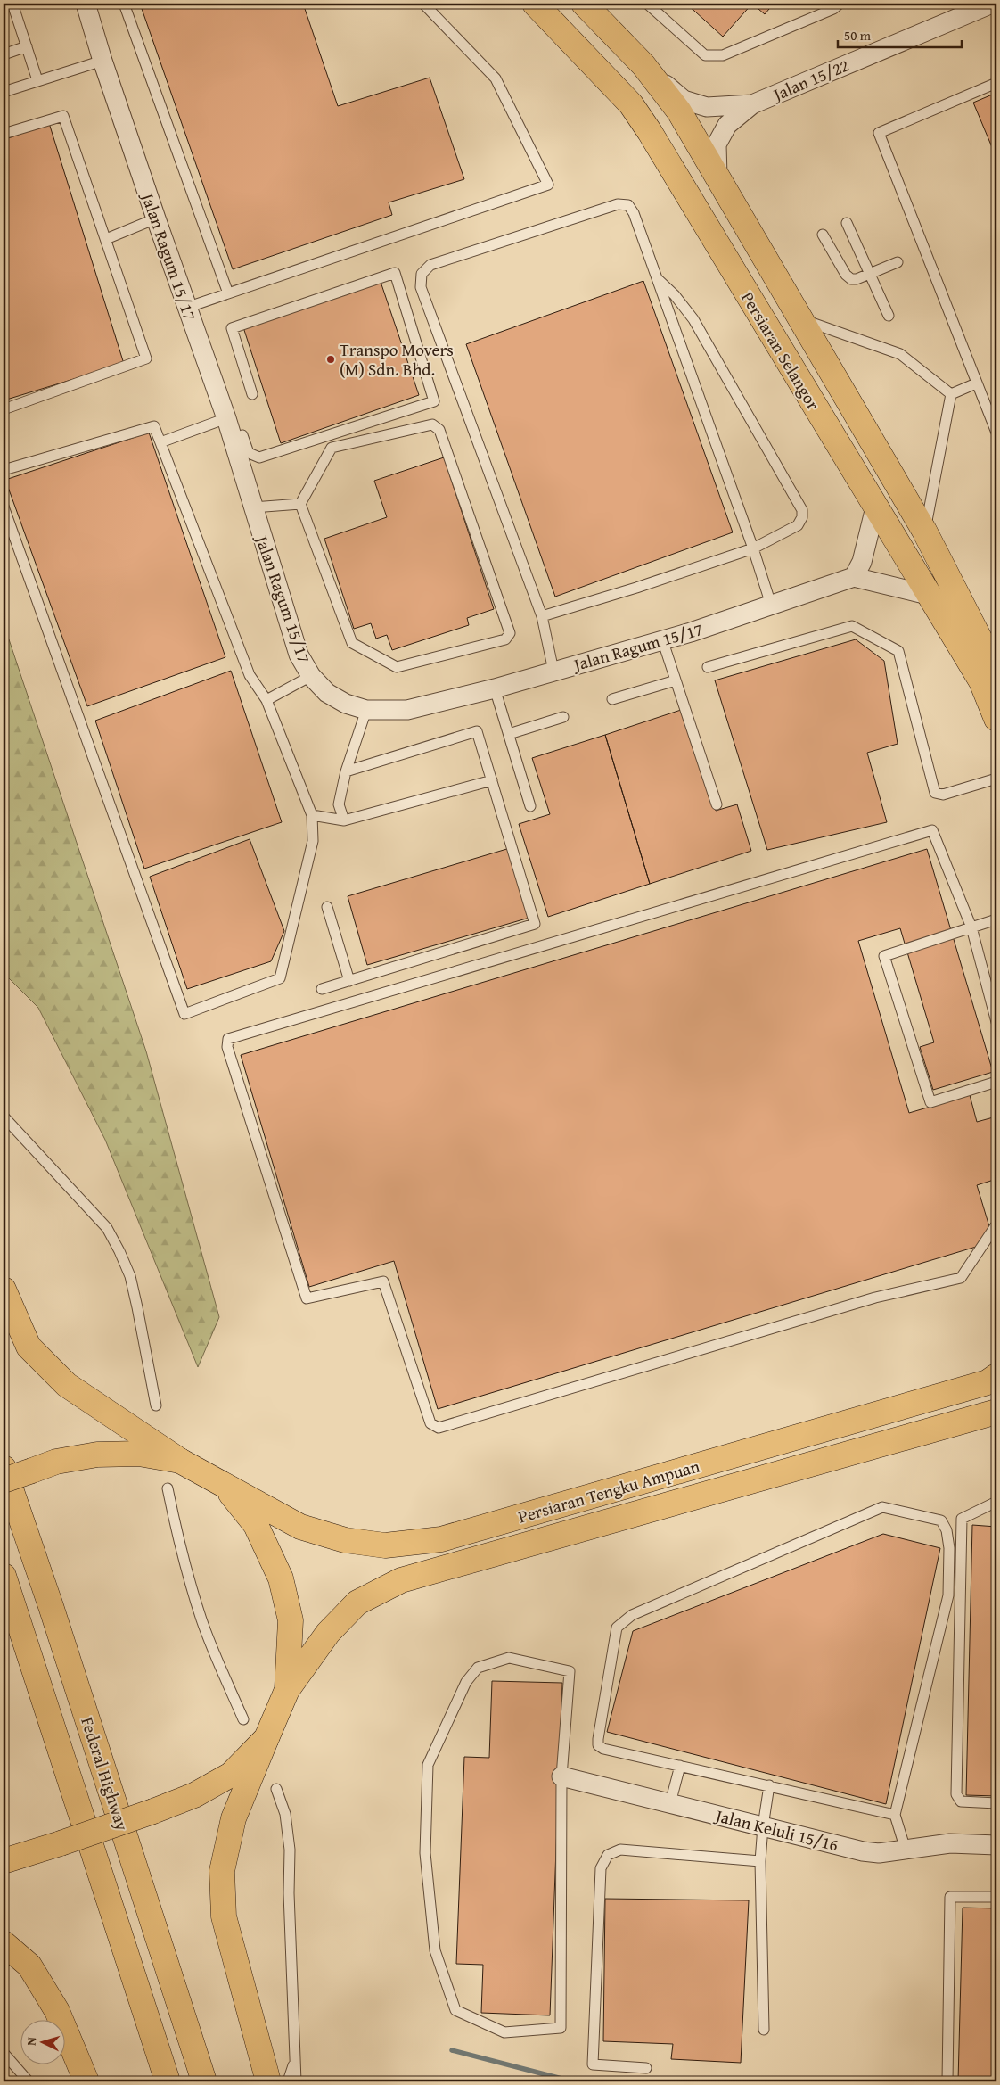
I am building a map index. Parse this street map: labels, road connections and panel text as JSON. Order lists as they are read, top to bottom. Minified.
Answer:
{"streets":{"main road":["Persiaran Selangor","Persiaran Tengku Ampuan","Federal Highway"],"street":["Jalan 15/22","Jalan Ragum 15/17","Jalan Keluli 15/16"]},"crossings":[["Jalan 15/22","Persiaran Selangor"]],"places":["Transpo Movers (M) Sdn. Bhd."],"scale_bar":"50 m","north":"left"}
